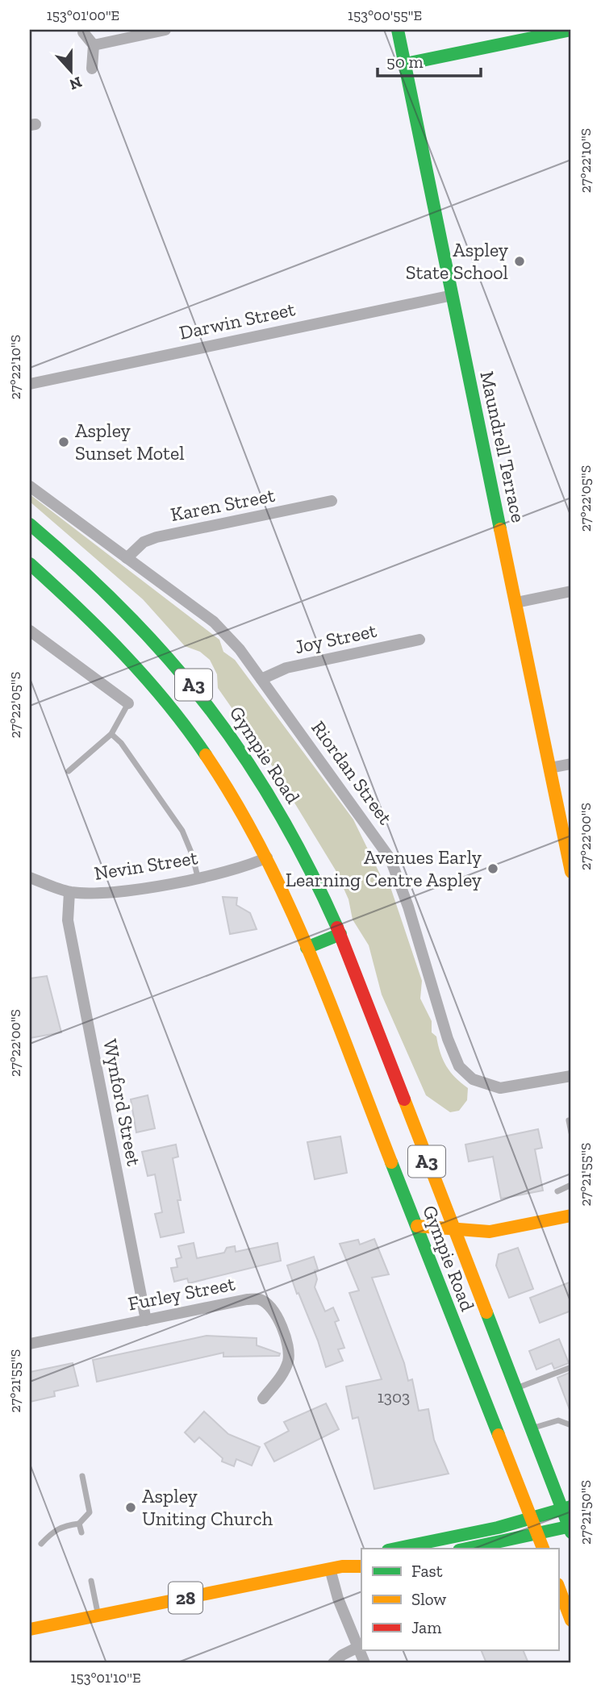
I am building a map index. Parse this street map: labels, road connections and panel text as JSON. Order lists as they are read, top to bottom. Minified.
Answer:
{"streets":{"main road":["Maundrell Terrace","A3","Gympie Road","28"],"street":["Darwin Street","Karen Street","Joy Street","Riordan Street","Nevin Street","Wynford Street","Furley Street"]},"crossings":[["Darwin Street","Maundrell Terrace"],["Karen Street","Riordan Street"],["Joy Street","Riordan Street"],["Gympie Road","Nevin Street"],["Nevin Street","Wynford Street"],["Wynford Street","Furley Street"]],"places":["Aspley State School","Aspley Sunset Motel","Avenues Early Learning Centre Aspley","Aspley Uniting Church"],"house_numbers":["1303"],"legend":["Fast","Slow","Jam"],"scale_bar":"50 m","north":"bottom","coordinates":["153°01'00\"E","153°00'55\"E","27°22'10\"S","27°22'05\"S","27°22'00\"S","27°21'55\"S","27°21'50\"S","153°01'10\"E"]}
